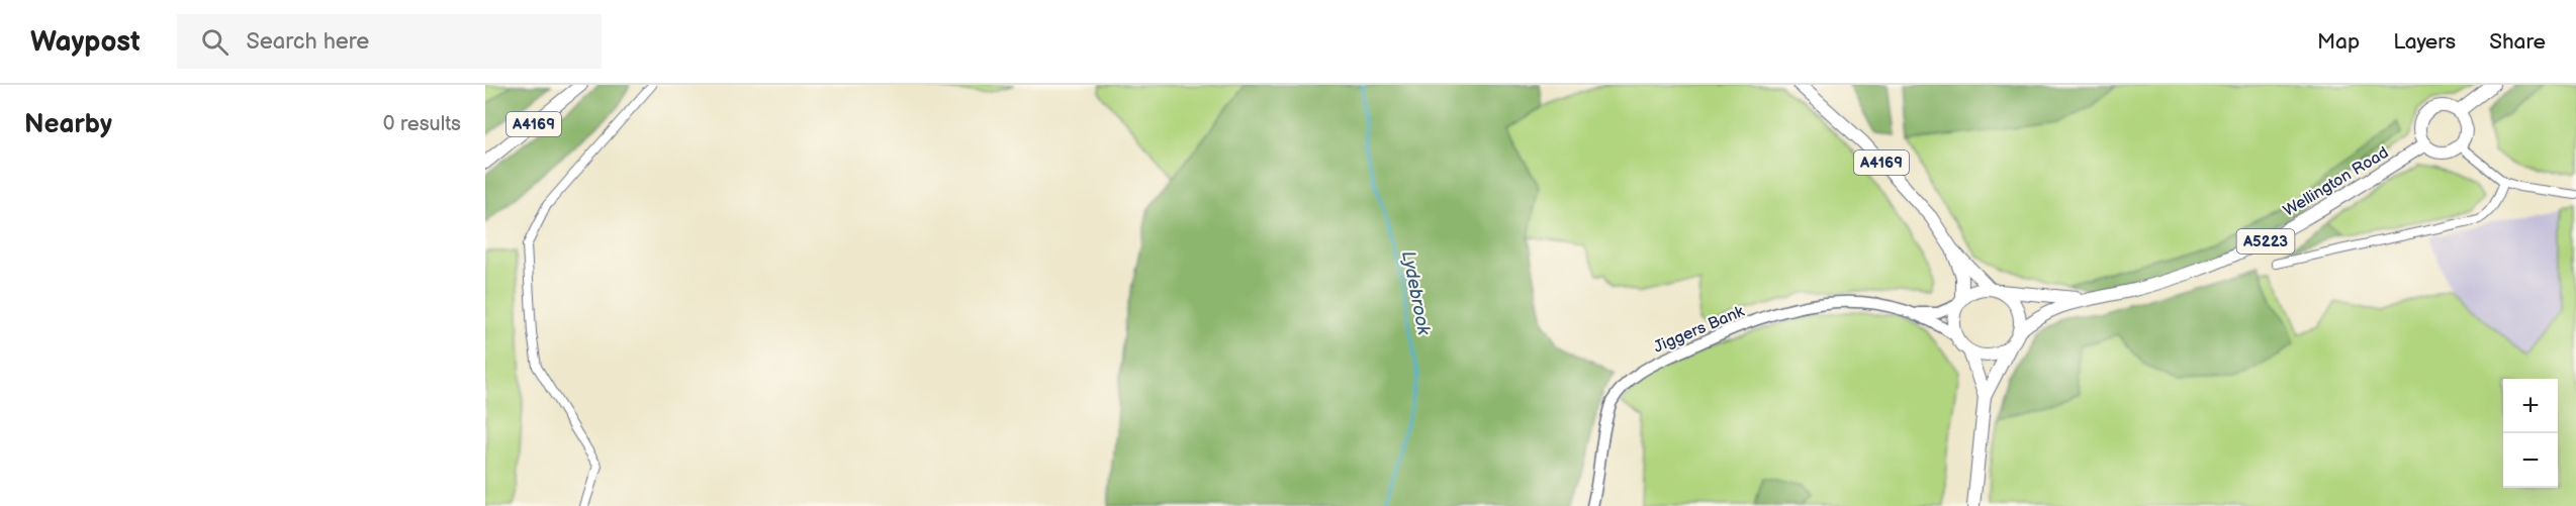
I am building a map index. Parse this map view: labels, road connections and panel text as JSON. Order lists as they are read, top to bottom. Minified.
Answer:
{"streets":{"main road":["A4169","Wellington Road","A5223"],"street":["Jiggers Bank"]},"crossings":[["A4169","Wellington Road"],["A4169","Jiggers Bank"],["Wellington Road","Jiggers Bank"]],"water":["Lydebrook"],"page":{"header":"Waypost","search":"Search here","nav":["Map","Layers","Share"],"heading":["Nearby","0 results"],"map_buttons":["+","−"]}}
